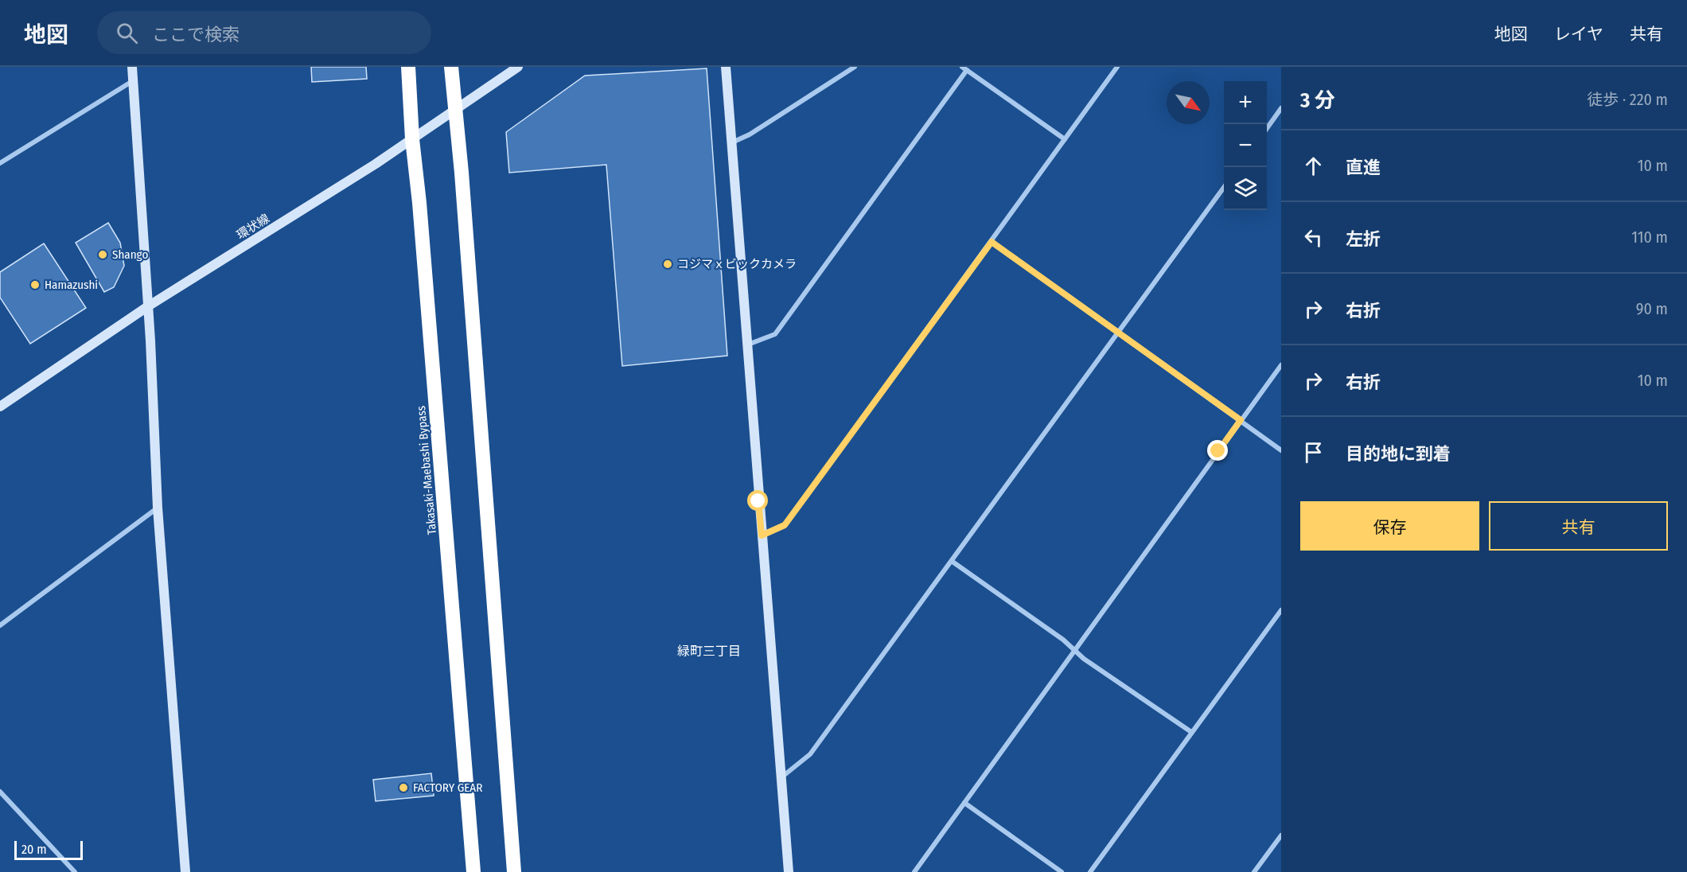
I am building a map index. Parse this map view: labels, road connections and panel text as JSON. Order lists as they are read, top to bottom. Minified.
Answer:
{"streets":{"highway":["Takasaki-Maebashi Bypass"],"street":["環状線"]},"crossings":[["環状線","Takasaki-Maebashi Bypass"]],"districts":["緑町三丁目"],"places":["Shango","コジマｘビックカメラ","Hamazushi","FACTORY GEAR"],"scale_bar":"20 m","north":"bottom right","page":{"header":"地図","search":"ここで検索","nav":["地図","レイヤ","共有"],"heading":["3 分","徒歩 · 220 m"],"map_buttons":["+","−"],"list":[["直進","10 m"],["左折","110 m"],["右折","90 m"],["右折","10 m"],"目的地に到着"],"buttons":["保存","共有"],"scale":"20 m"}}
